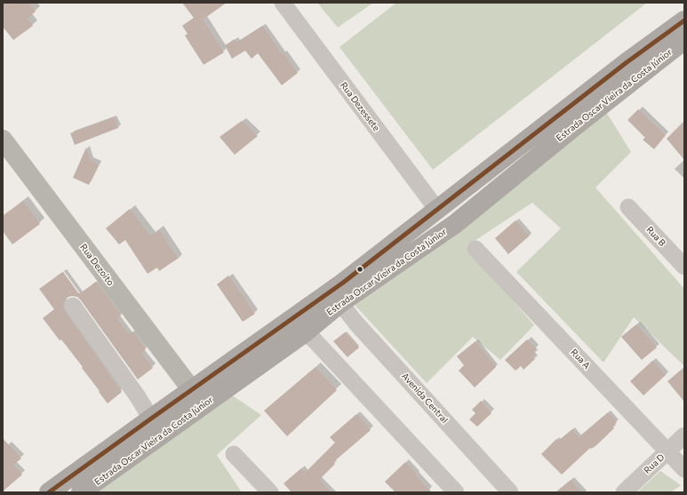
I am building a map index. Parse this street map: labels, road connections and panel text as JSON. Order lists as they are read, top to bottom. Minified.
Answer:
{"streets":{"main road":["Estrada Oscar Vieira da Costa Júnior","Rua Dezoito"],"street":["Rua Dezessete","Rua B","Rua A","Avenida Central","Rua D"]},"crossings":[["Estrada Oscar Vieira da Costa Júnior","Rua Dezessete"],["Estrada Oscar Vieira da Costa Júnior","Rua Dezoito"],["Estrada Oscar Vieira da Costa Júnior","Avenida Central"],["Rua A","Rua D"]]}
